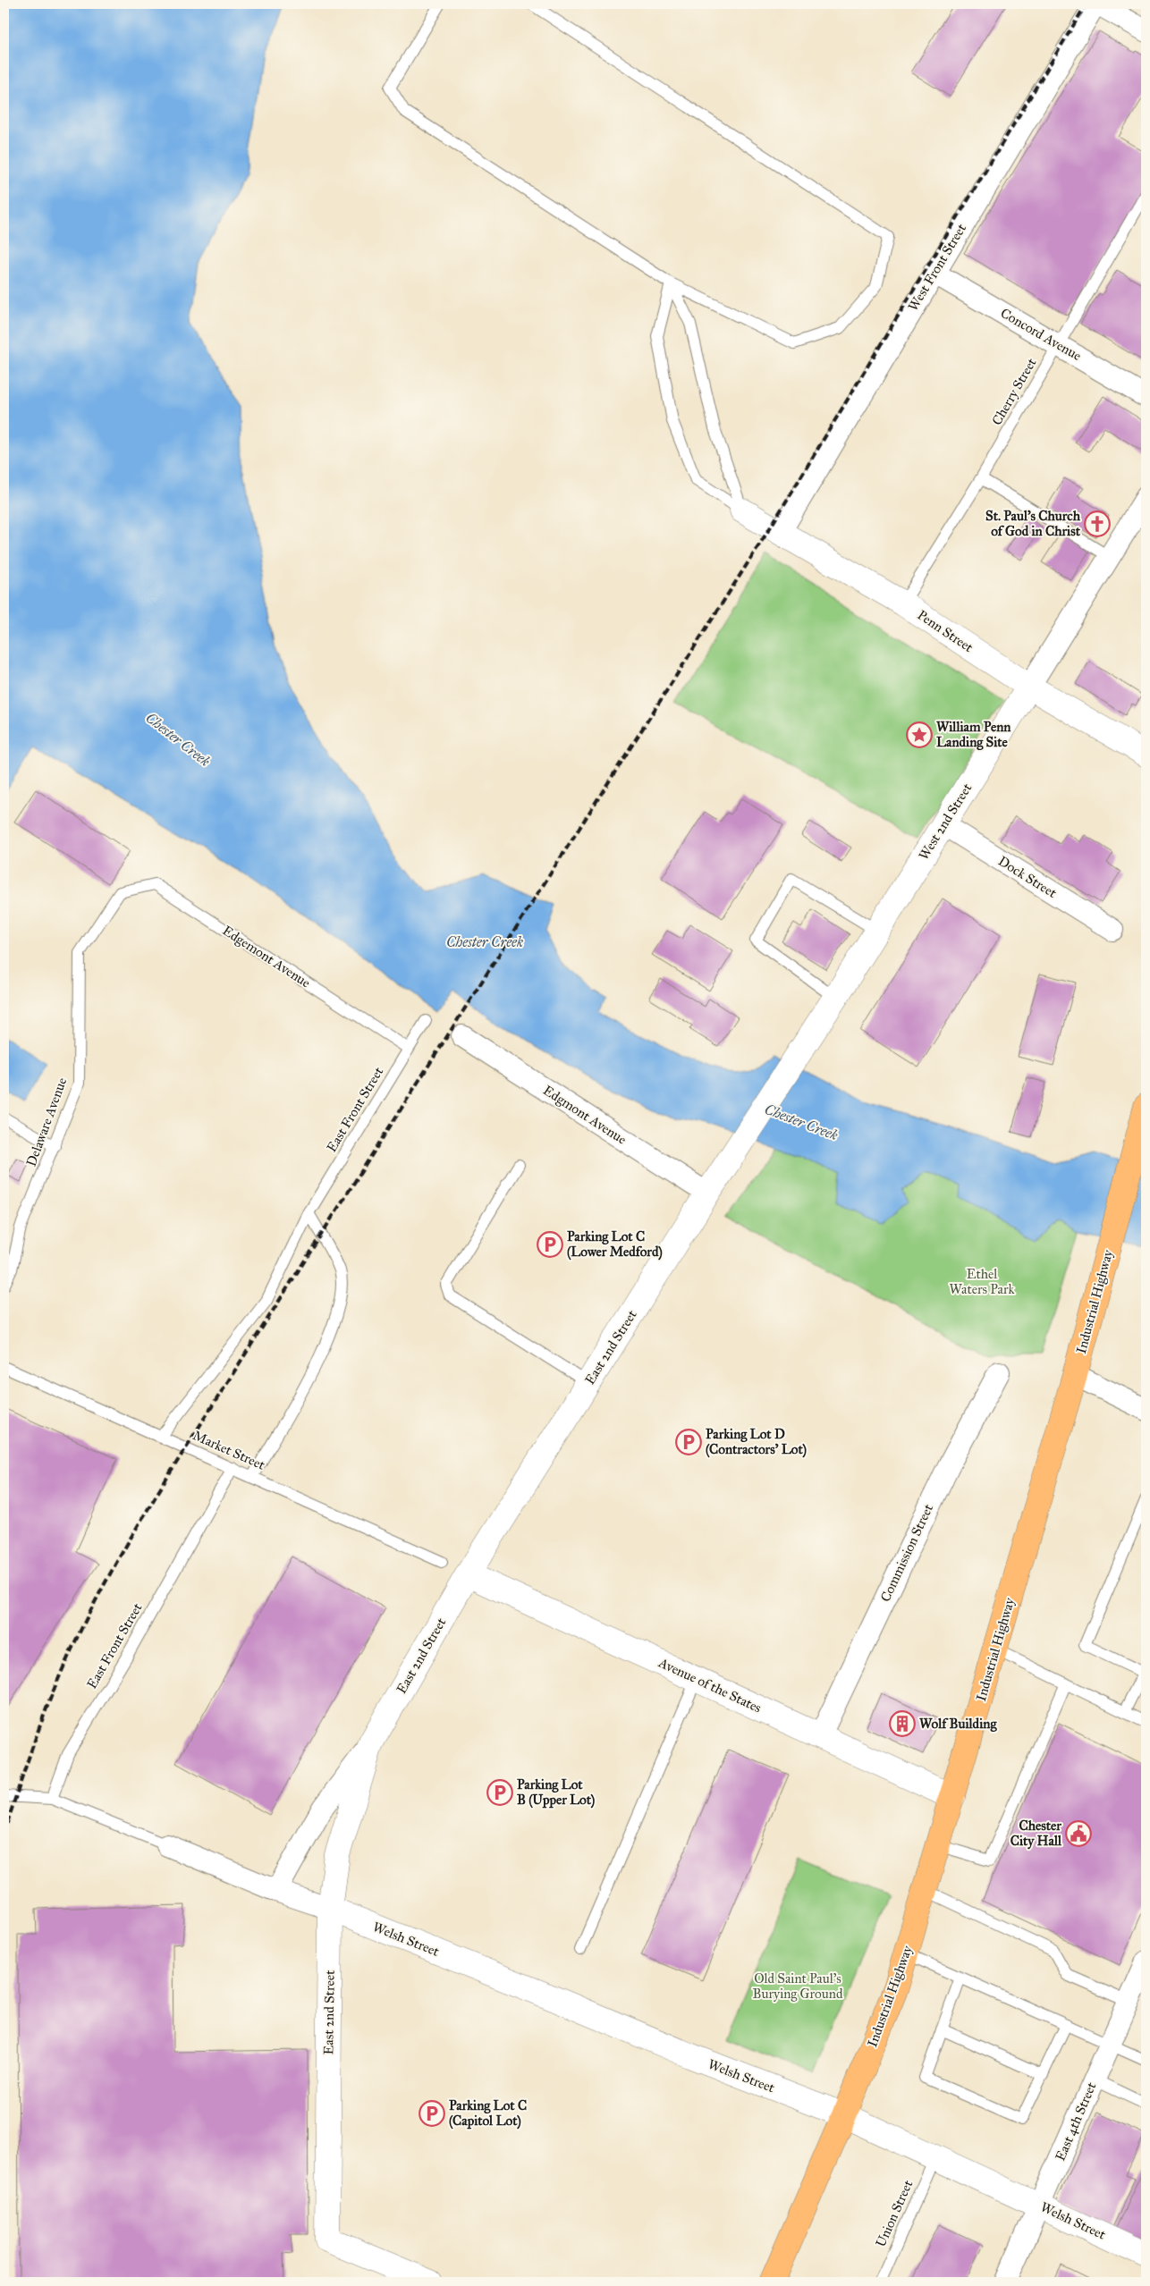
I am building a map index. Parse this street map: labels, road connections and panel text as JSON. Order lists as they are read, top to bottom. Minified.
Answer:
{"streets":{"main road":["Industrial Highway"],"street":["West Front Street","Concord Avenue","Penn Street","West 2nd Street","Dock Street","Edgmont Avenue","East 2nd Street","Commission Street","Avenue of the States","Welsh Street","East 4th Street"],"lane":["Cherry Street","Edgemont Avenue","East Front Street","Delaware Avenue","Market Street","Union Street"]},"crossings":[["West Front Street","Concord Avenue"],["West Front Street","Penn Street"],["Concord Avenue","Cherry Street"],["Cherry Street","Penn Street"],["Penn Street","West 2nd Street"],["West 2nd Street","Dock Street"],["West 2nd Street","East 2nd Street"],["Edgemont Avenue","East Front Street"],["Edgemont Avenue","Delaware Avenue"],["East Front Street","Market Street"],["Edgmont Avenue","East 2nd Street"],["Industrial Highway","Avenue of the States"],["Industrial Highway","Welsh Street"],["East 2nd Street","Avenue of the States"],["East 2nd Street","Welsh Street"],["Commission Street","Avenue of the States"],["Welsh Street","East 4th Street"],["Welsh Street","Union Street"]],"water":["Chester Creek"],"parks":["Ethel Waters Park","Old Saint Paul's Burying Ground"],"places":{"church":["St. Paul's Church of God in Christ"],"place":["William Penn Landing Site"],"parking":["Parking Lot C (Lower Medford)","Parking Lot D (Contractors' Lot)","Parking Lot B (Upper Lot)","Parking Lot C (Capitol Lot)"],"building":["Wolf Building"],"public building":["Chester City Hall"]}}
